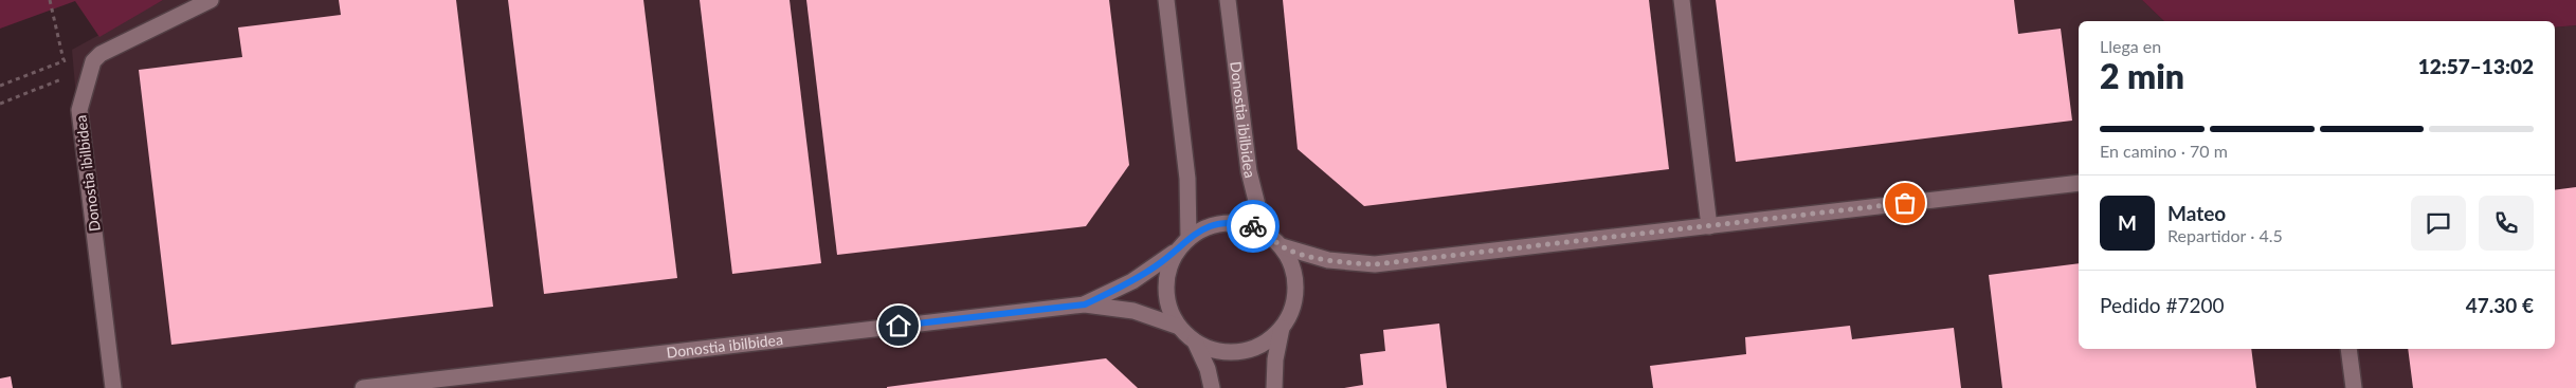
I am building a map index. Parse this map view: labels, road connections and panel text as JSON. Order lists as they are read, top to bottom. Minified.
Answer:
{"streets":{"street":["Donostia ibilbidea"]},"page":{"heading":["2 min","Llega en","12:57–13:02"],"panel":["Mateo","Repartidor · 4.5","Pedido #7200","47.30 €"],"bar":"En camino · 70 m","round":"M"}}
